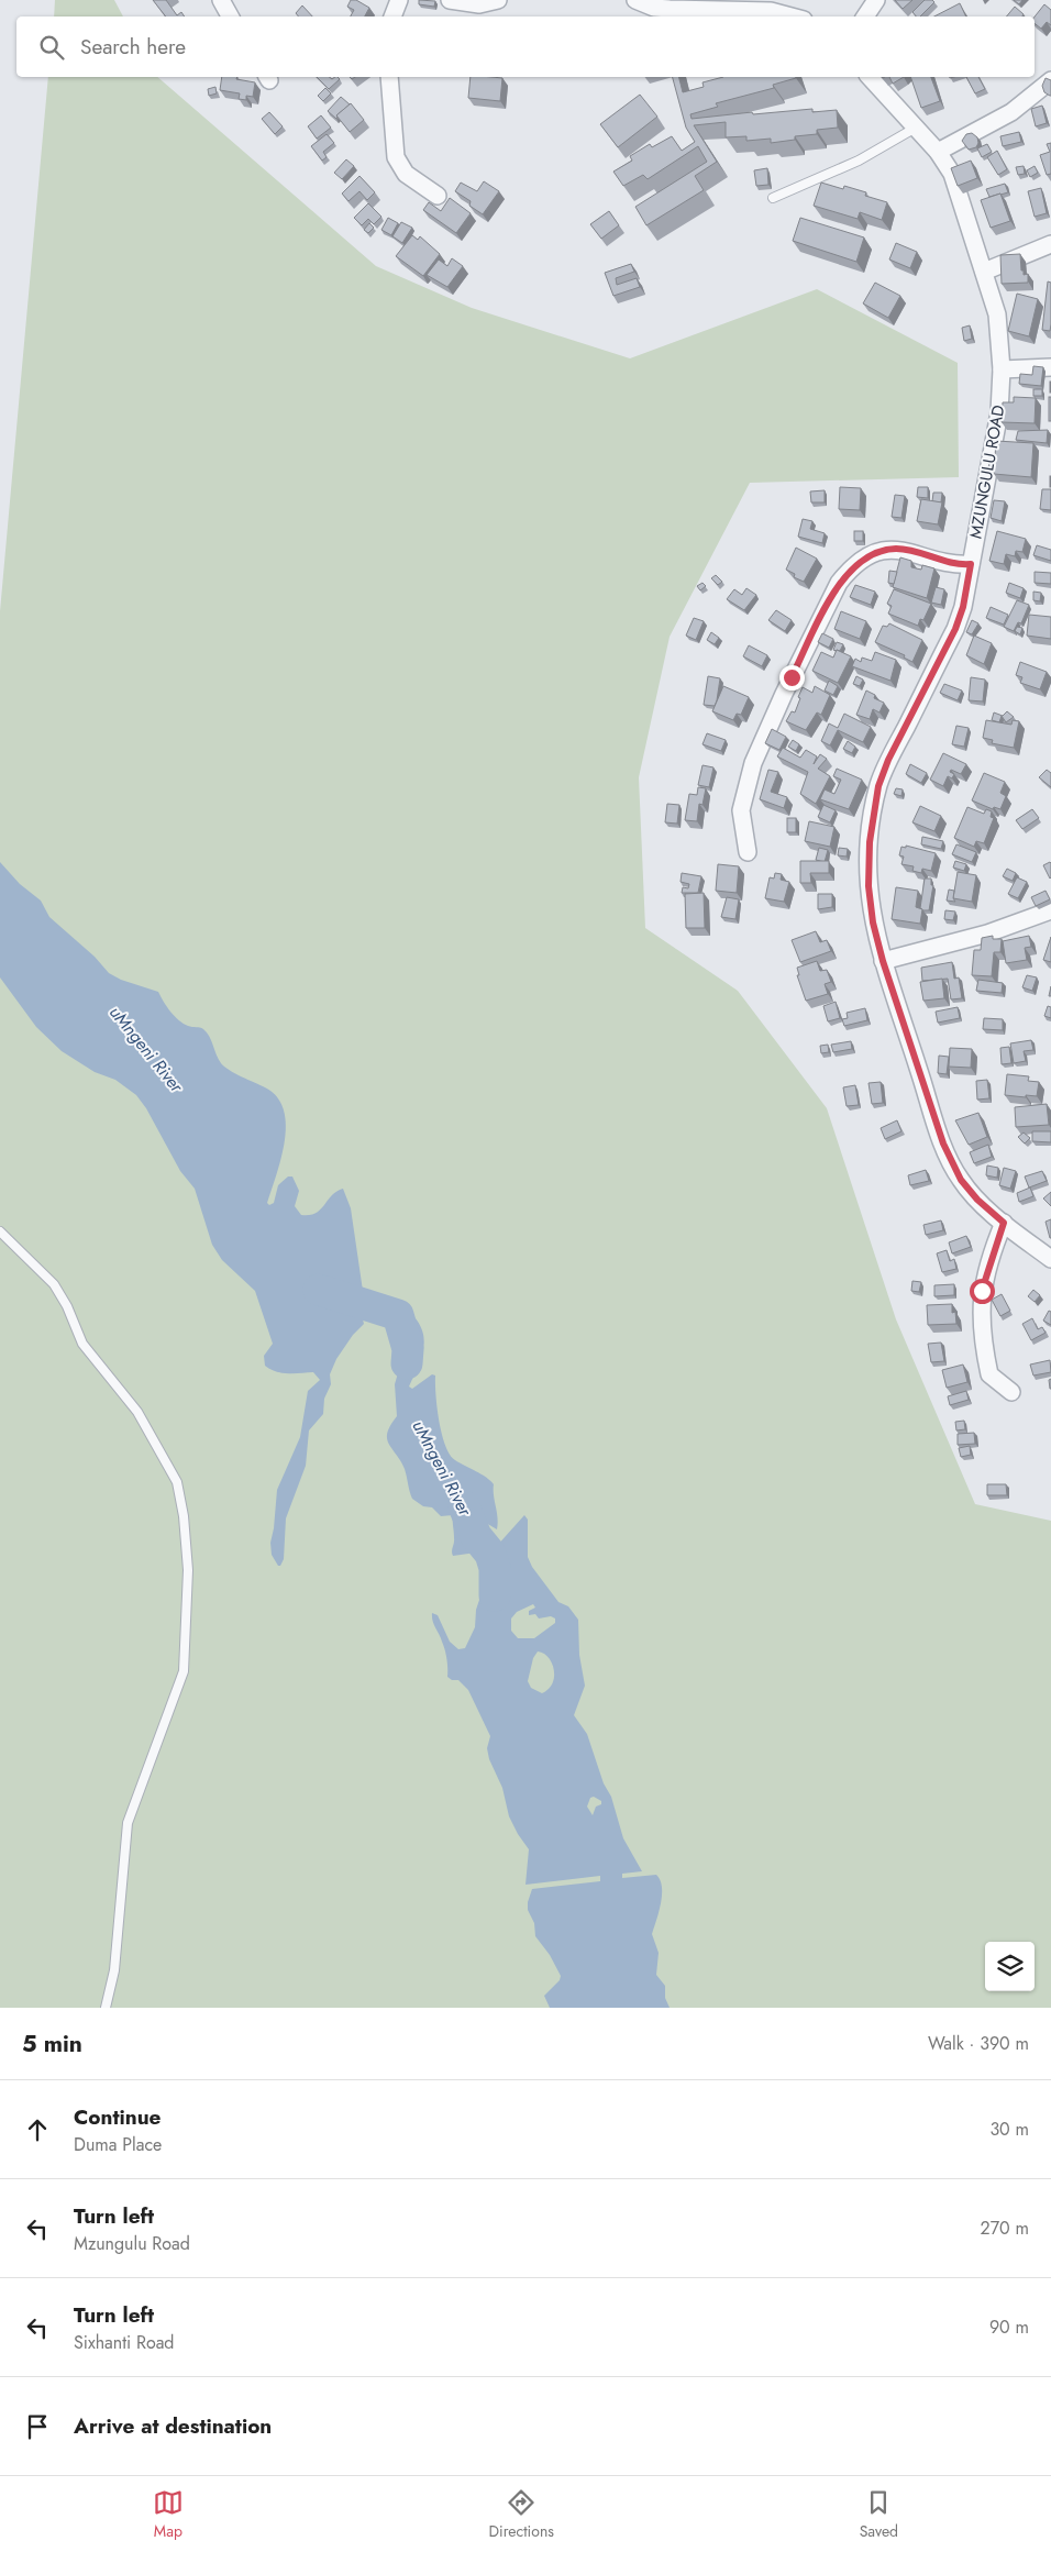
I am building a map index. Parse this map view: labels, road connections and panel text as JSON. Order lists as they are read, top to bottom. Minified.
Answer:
{"streets":{"street":["MZUNGULU ROAD"]},"water":["uMngeni River"],"page":{"search":"Search here","heading":["5 min","Walk · 390 m"],"list":[["Continue","Duma Place","30 m"],["Turn left","Mzungulu Road","270 m"],["Turn left","Sixhanti Road","90 m"],"Arrive at destination"],"nav":["Map","Directions","Saved"]}}
